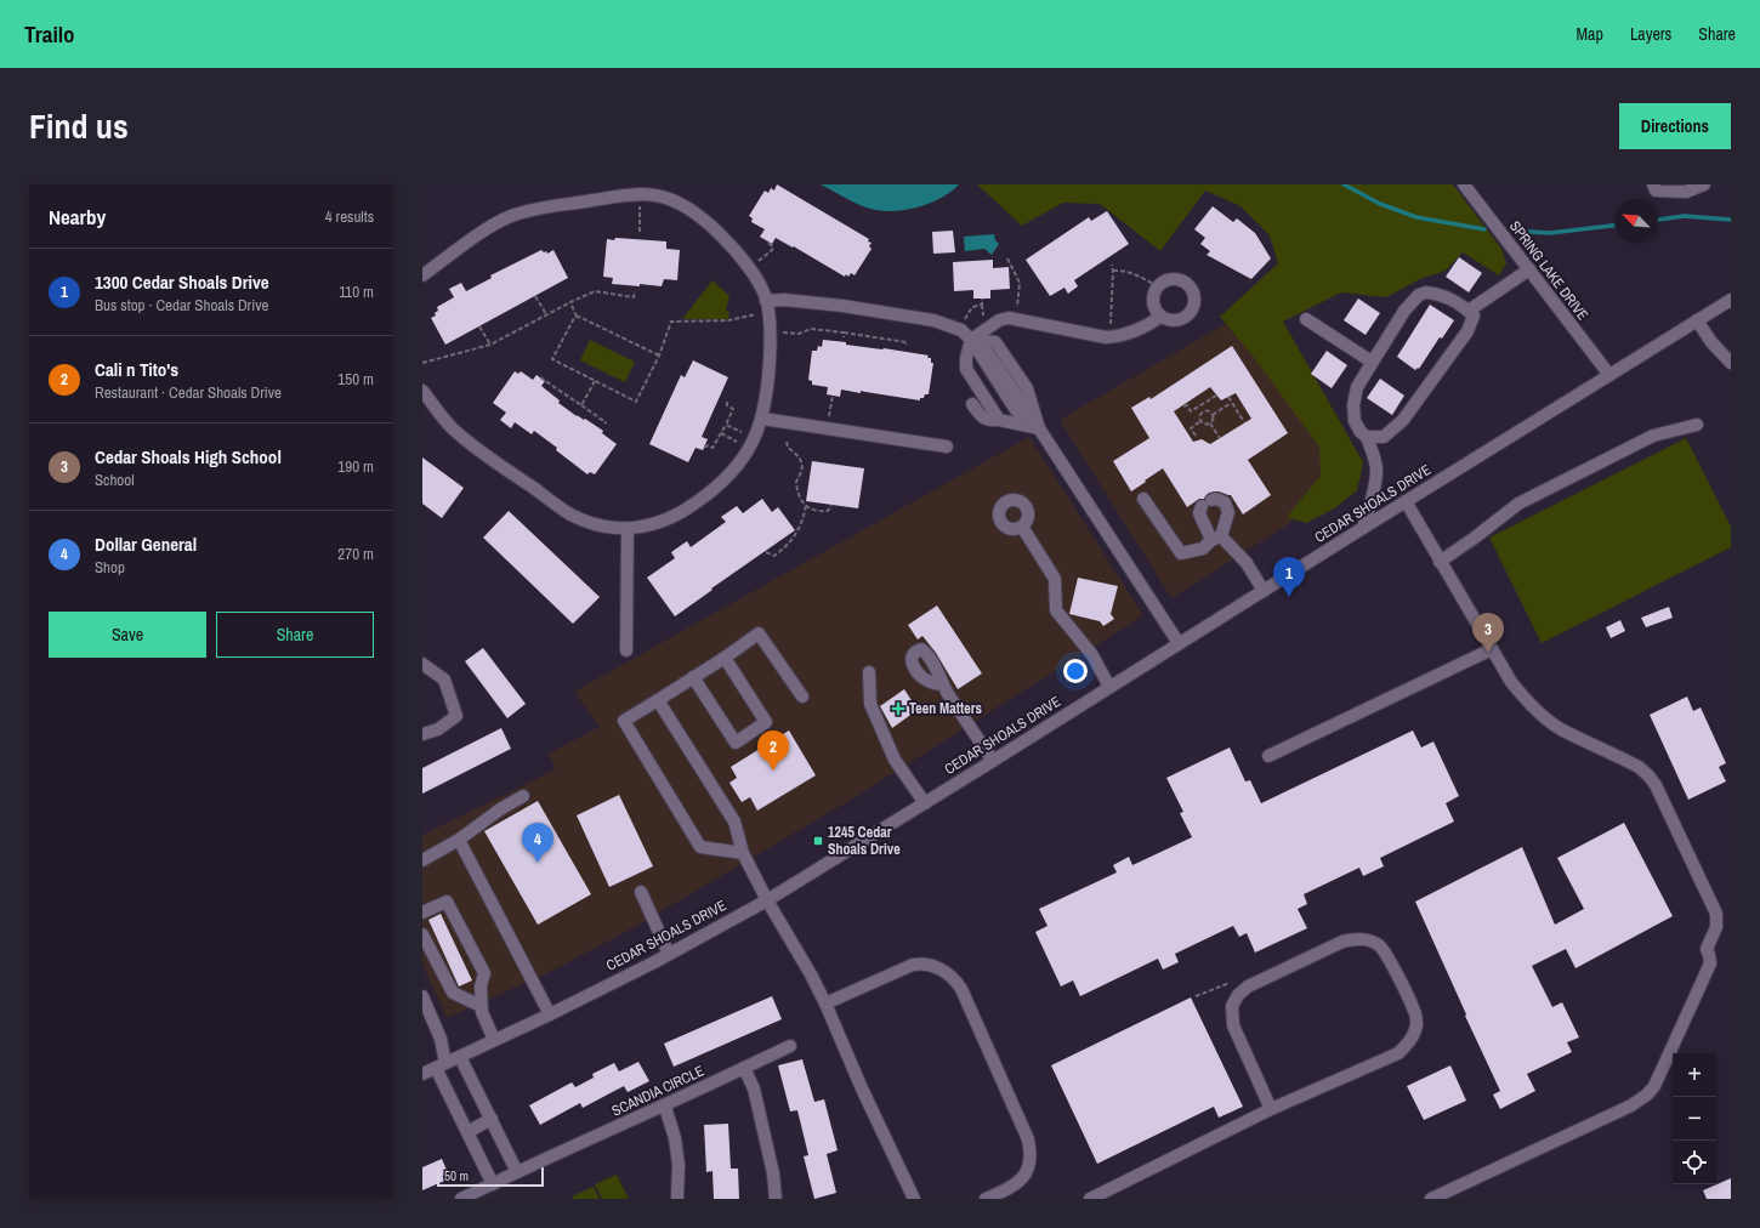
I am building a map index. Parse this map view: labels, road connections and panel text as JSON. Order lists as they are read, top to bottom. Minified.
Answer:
{"streets":{"street":["SPRING LAKE DRIVE","CEDAR SHOALS DRIVE","SCANDIA CIRCLE"]},"crossings":[["SPRING LAKE DRIVE","CEDAR SHOALS DRIVE"]],"places":{"health":["Teen Matters"],"transit":["1245 Cedar Shoals Drive"]},"scale_bar":"50 m","north":"top left","page":{"header":"Trailo","nav":["Map","Layers","Share"],"title":"Find us","buttons":["Directions",["Save","Share"]],"heading":["Nearby","4 results"],"list":[{"mark":"1","name":"1300 Cedar Shoals Drive","note":"Bus stop · Cedar Shoals Drive","value":"110 m"},{"mark":"2","name":"Cali n Tito's","note":"Restaurant · Cedar Shoals Drive","value":"150 m"},{"mark":"3","name":"Cedar Shoals High School","note":"School","value":"190 m"},{"mark":"4","name":"Dollar General","note":"Shop","value":"270 m"}],"pins":["1","3","2","4"],"map_buttons":["+","−"],"scale":"50 m"}}
